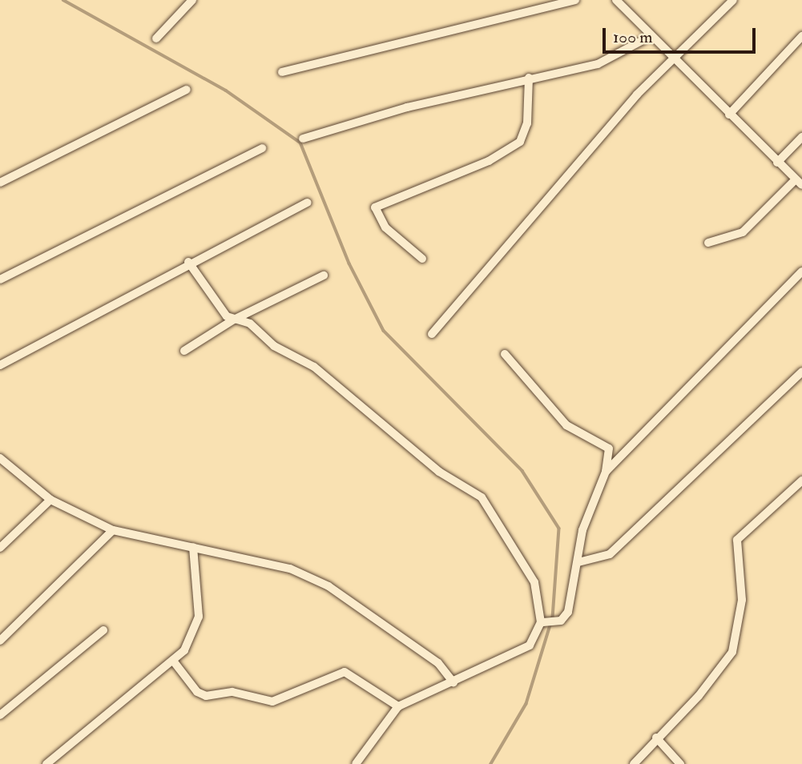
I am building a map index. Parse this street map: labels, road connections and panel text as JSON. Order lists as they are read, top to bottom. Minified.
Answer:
{"scale_bar":"100 m"}
